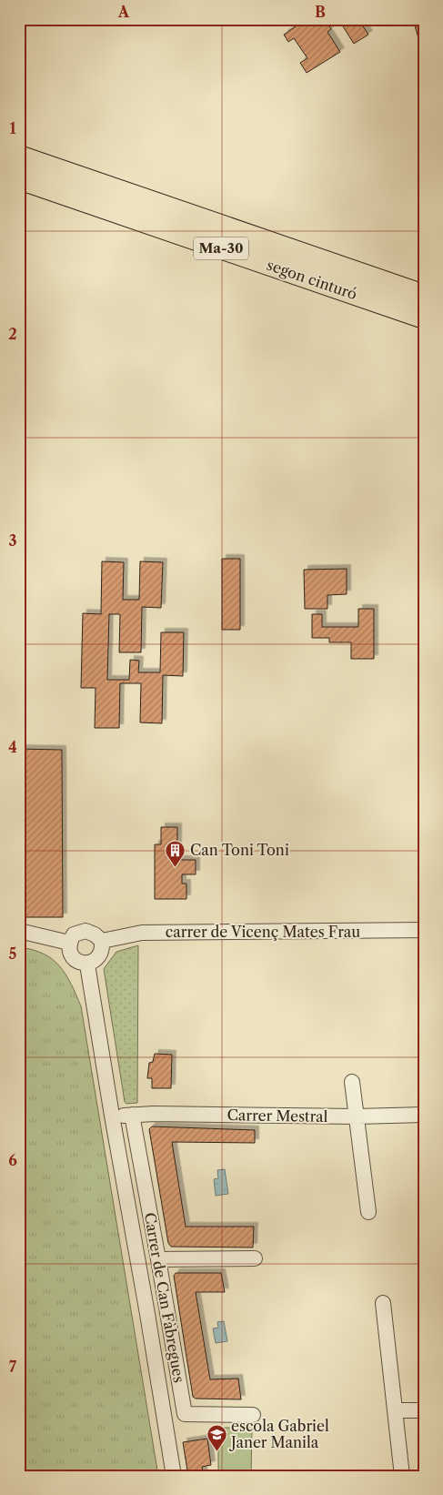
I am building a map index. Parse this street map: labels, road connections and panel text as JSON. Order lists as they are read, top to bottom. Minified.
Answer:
{"streets":{"highway":["Ma-30","segon cinturó"],"street":["carrer de Vicenç Mates Frau","Carrer Mestral","Carrer de Can Fàbregues"]},"crossings":[["Carrer Mestral","Carrer de Can Fàbregues"]],"places":{"building":["Can Toni Toni"],"school or university":["escola Gabriel Janer Manila"]},"grid":{"columns":["A","B"],"rows":["1","2","3","4","5","6","7"]}}
